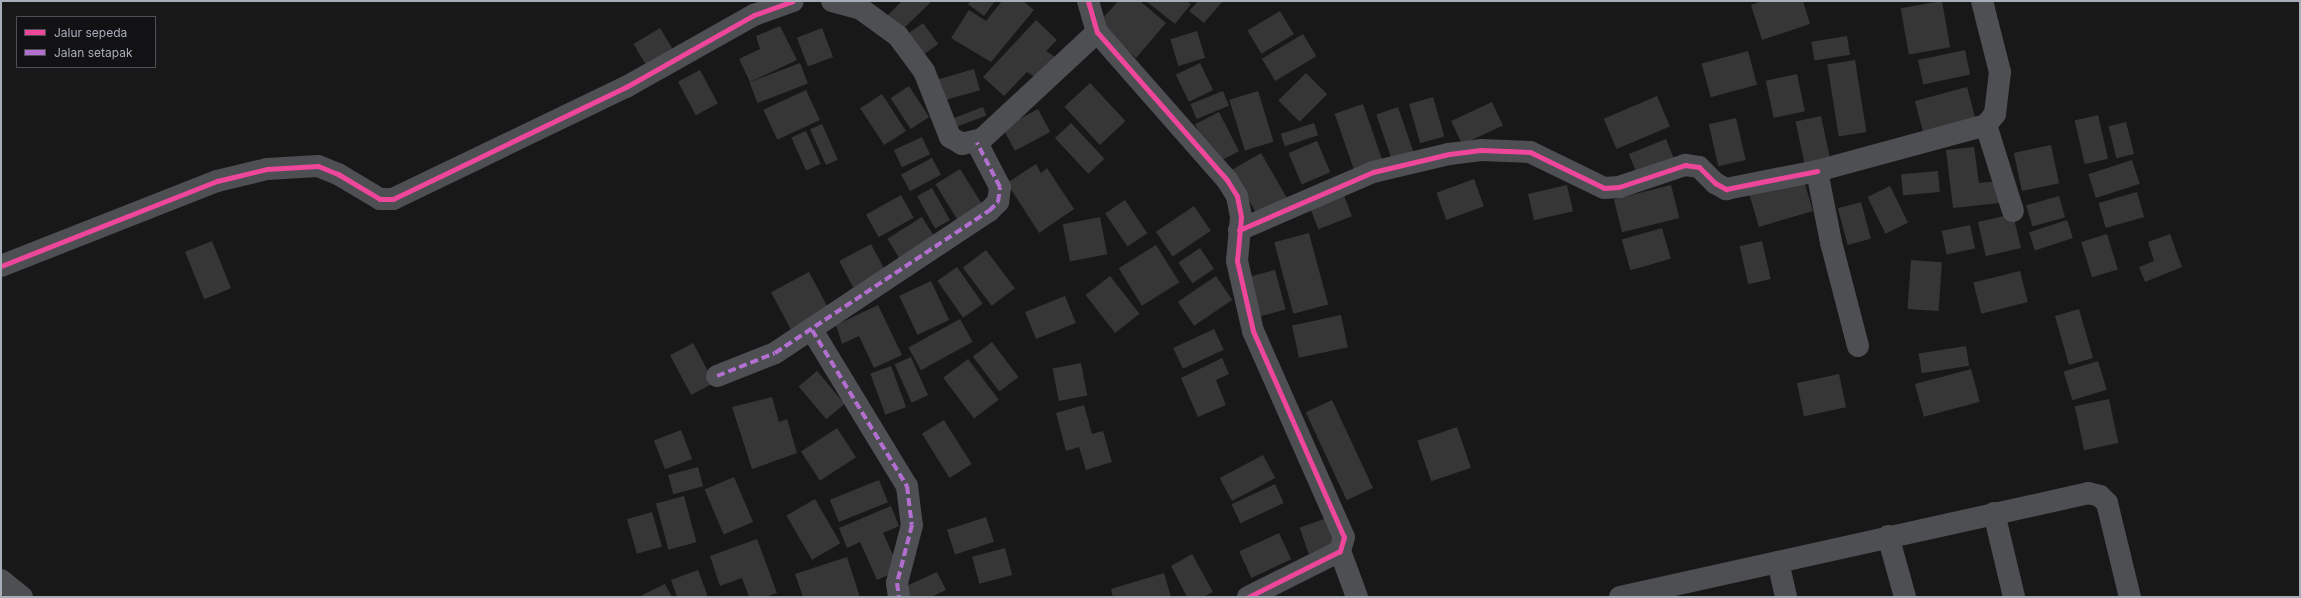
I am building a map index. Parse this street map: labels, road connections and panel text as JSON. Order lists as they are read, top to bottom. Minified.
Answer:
{"legend":["Jalur sepeda","Jalan setapak"]}
